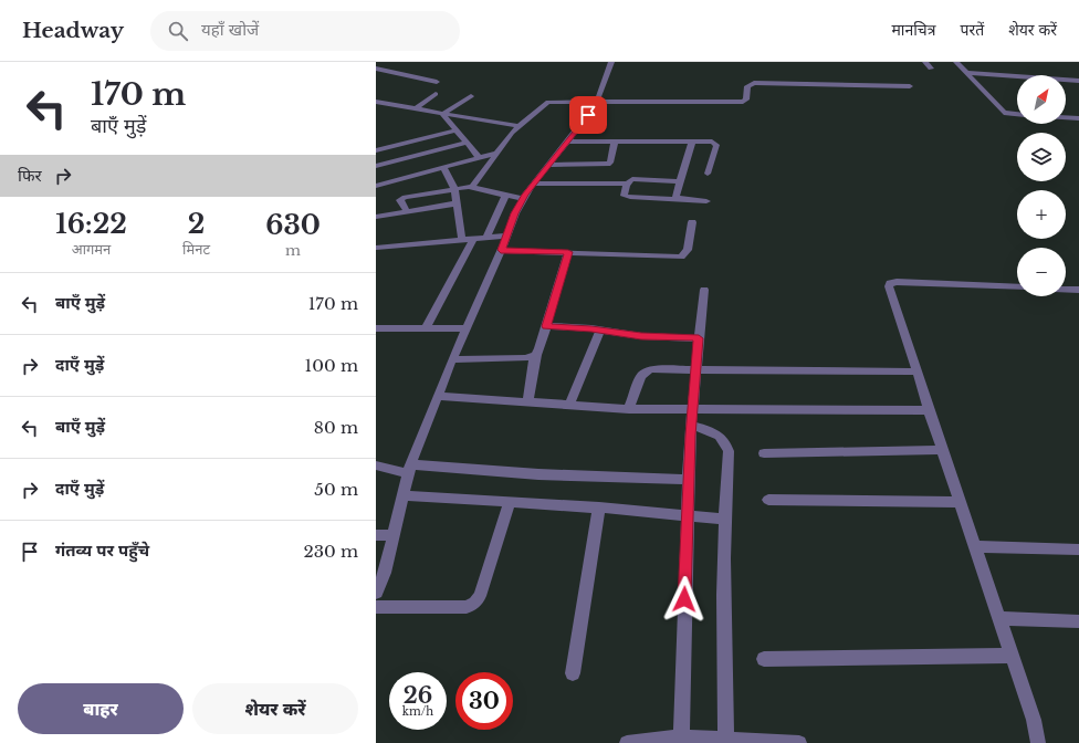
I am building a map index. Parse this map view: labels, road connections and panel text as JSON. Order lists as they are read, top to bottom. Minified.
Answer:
{"north":"top right","page":{"header":"Headway","search":"यहाँ खोजें","nav":["मानचित्र","परतें","शेयर करें"],"turn":["170 m","बाएँ मुड़ें"],"map_buttons":["+","−"],"then":"फिर","eta":["16:22","आगमन","2","मिनट","630","m"],"list":[{"name":"बाएँ मुड़ें","value":"170 m"},{"name":"दाएँ मुड़ें","value":"100 m"},{"name":"बाएँ मुड़ें","value":"80 m"},{"name":"दाएँ मुड़ें","value":"50 m"},{"name":"गंतव्य पर पहुँचे","value":"230 m"}],"speed":"26 km/h","limit":"30","buttons":["बाहर","शेयर करें"]}}
